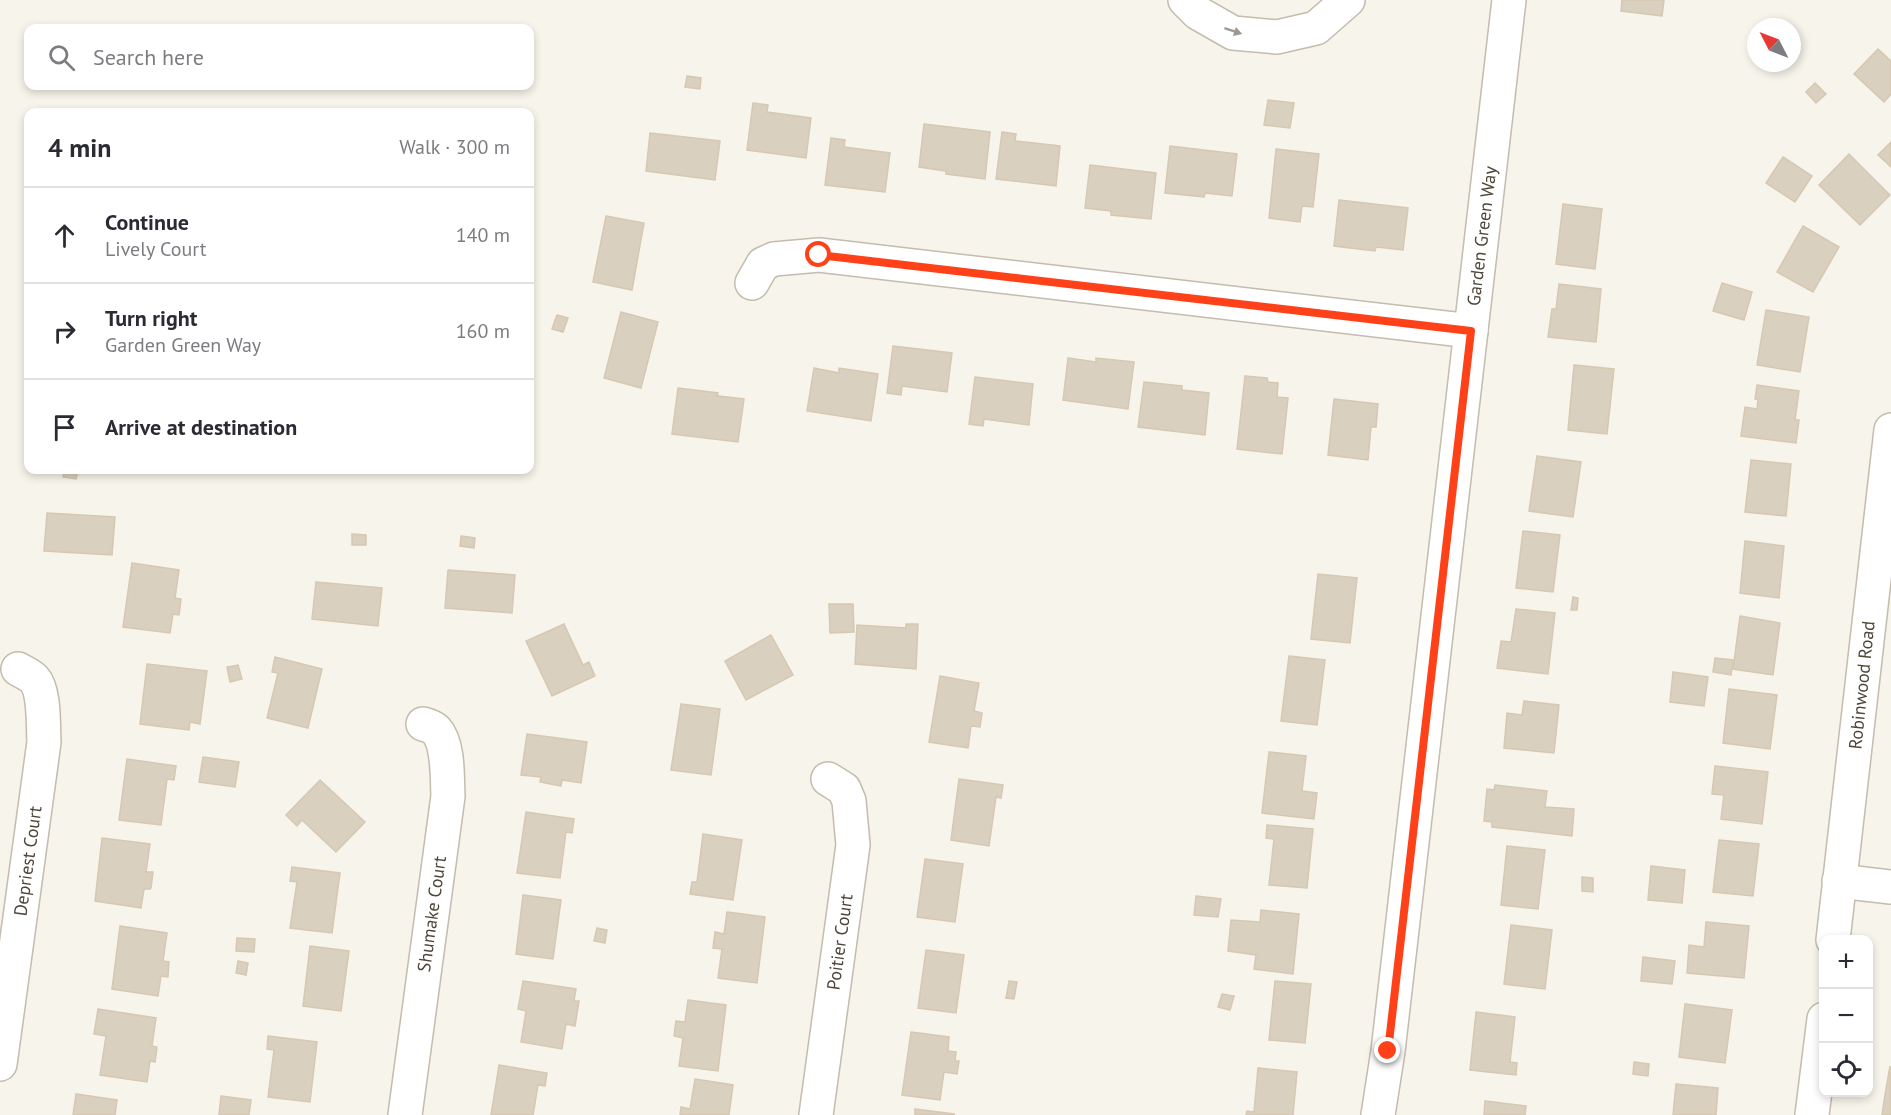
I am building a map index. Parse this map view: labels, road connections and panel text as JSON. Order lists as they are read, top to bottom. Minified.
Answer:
{"streets":{"street":["Garden Green Way","Robinwood Road","Depriest Court","Shumake Court","Poitier Court"]},"north":"top left","page":{"search":"Search here","heading":["4 min","Walk · 300 m"],"list":[["Continue","Lively Court","140 m"],["Turn right","Garden Green Way","160 m"],"Arrive at destination"],"map_buttons":["+","−"]}}
